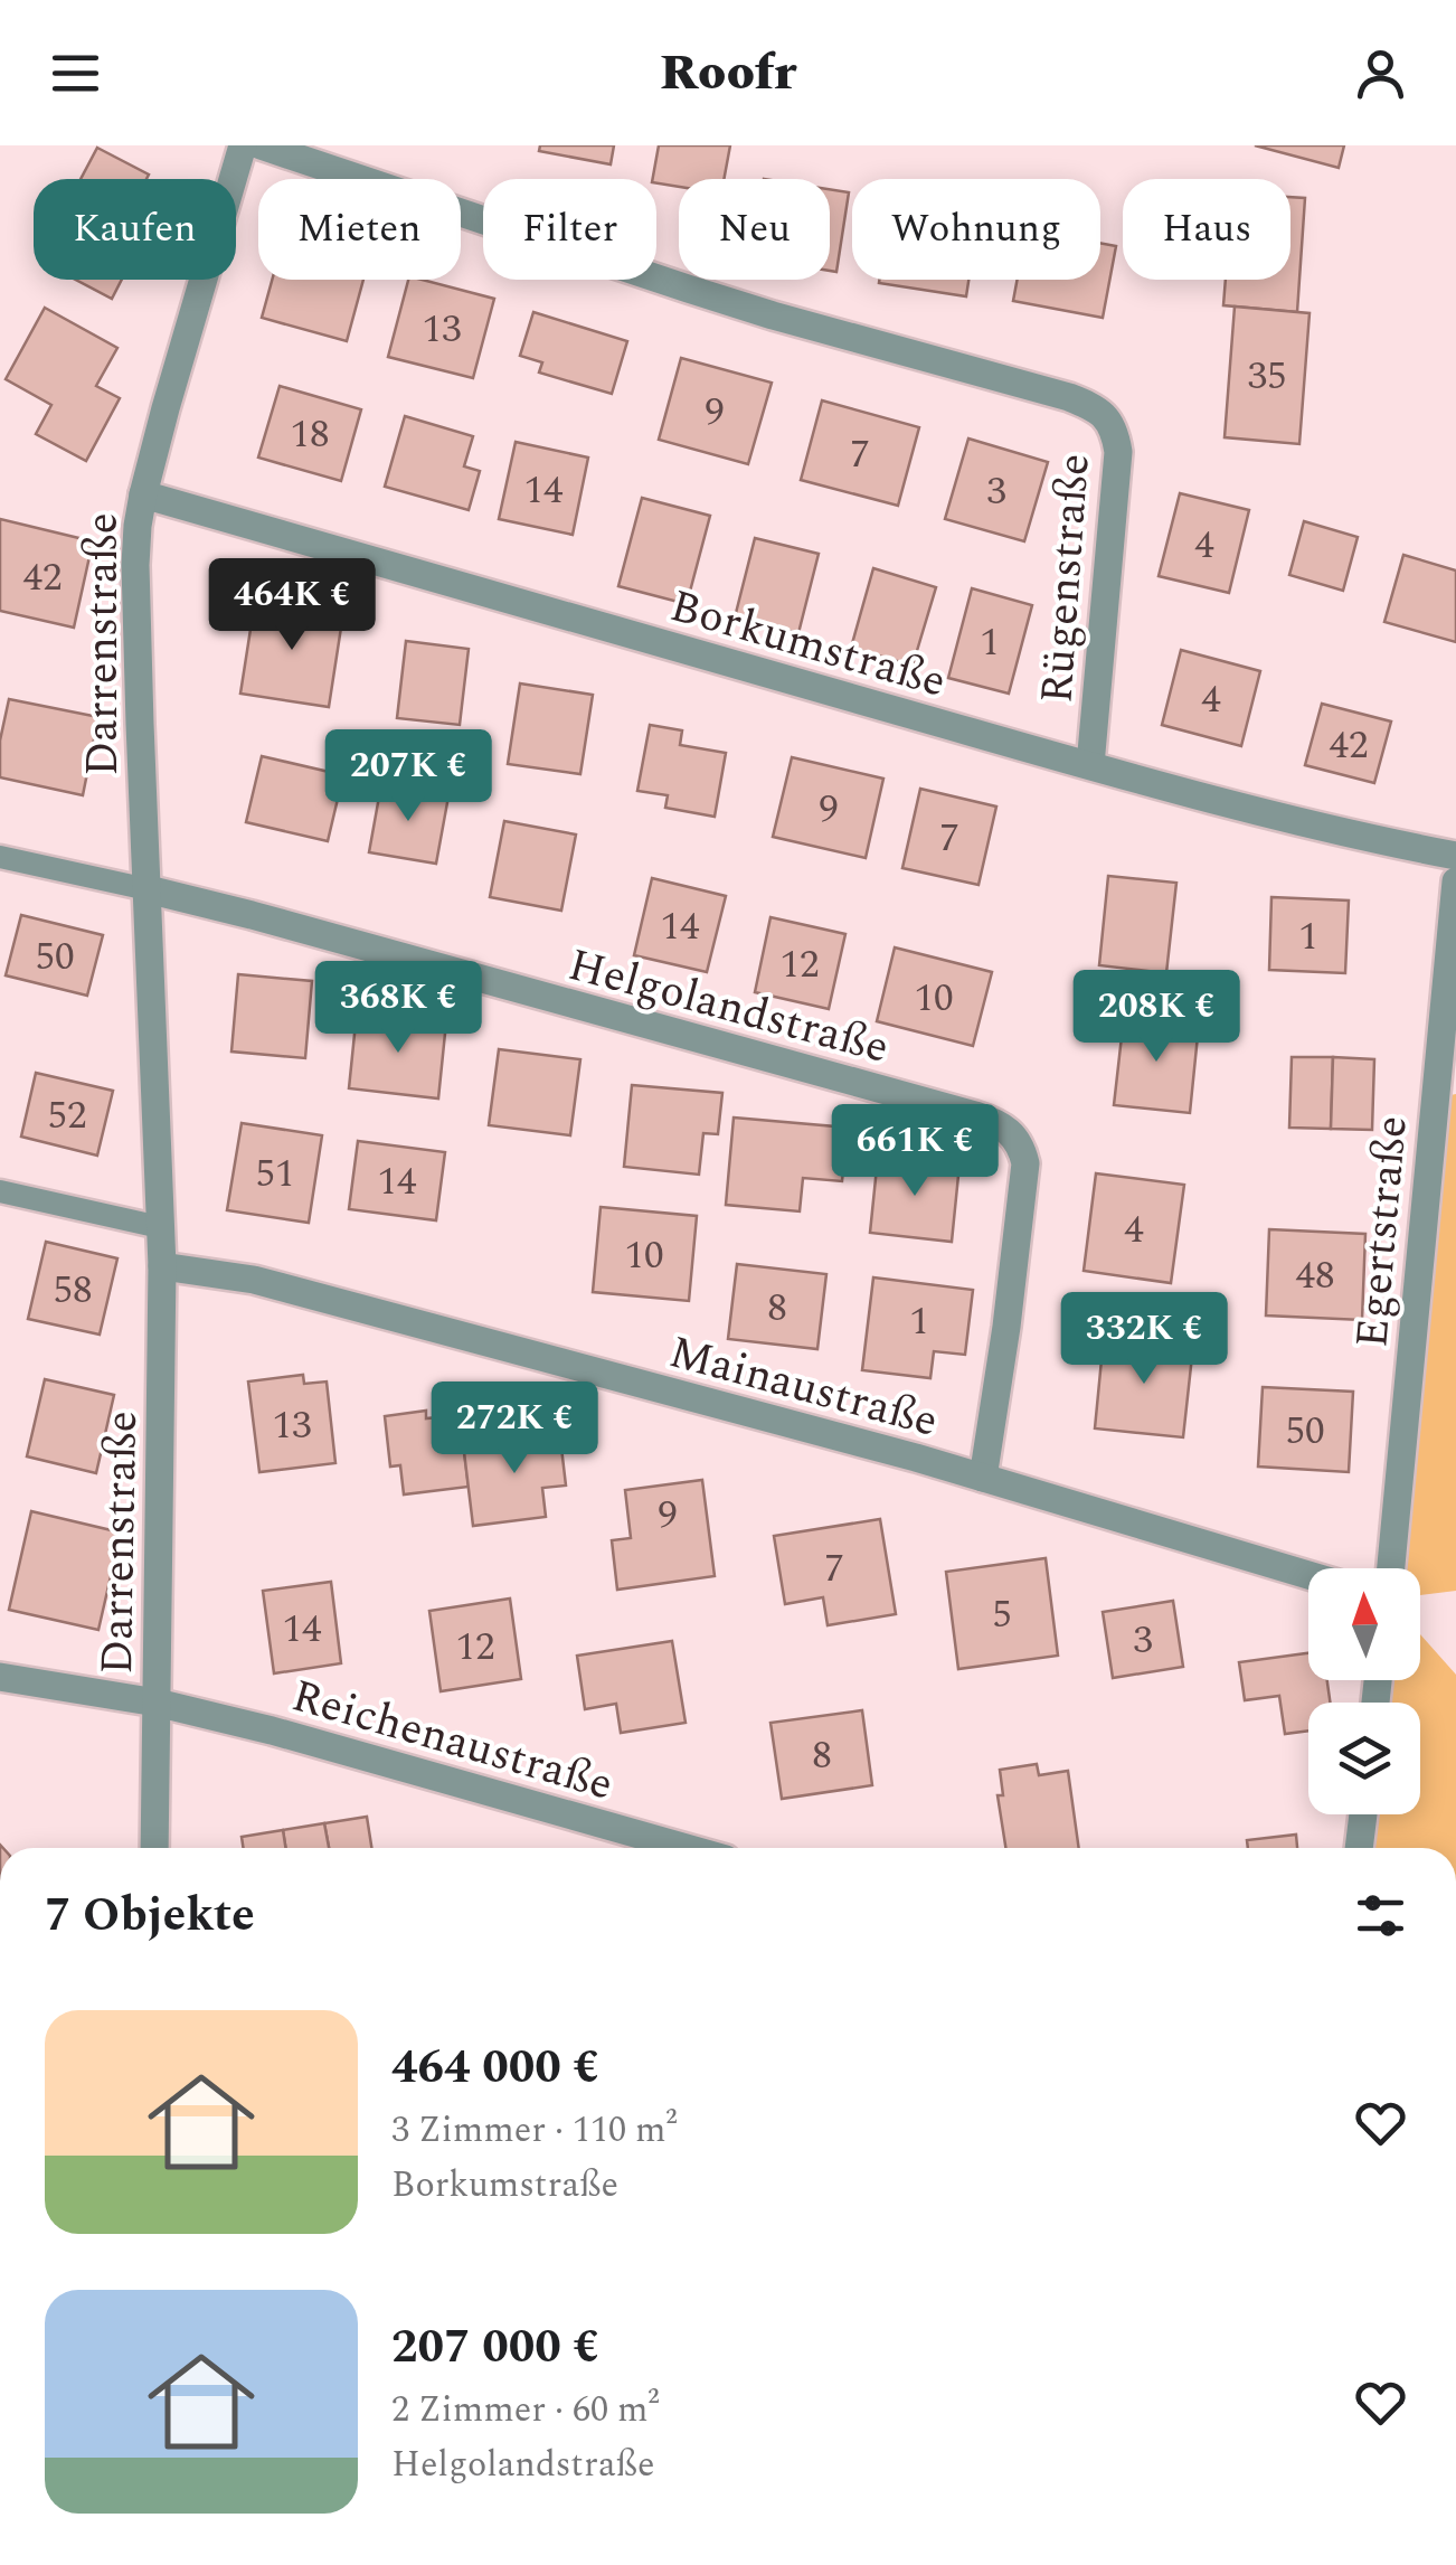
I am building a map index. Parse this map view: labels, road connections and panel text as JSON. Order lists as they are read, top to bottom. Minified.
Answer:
{"streets":{"street":["Rügenstraße","Borkumstraße","Darrenstraße","Helgolandstraße","Egertstraße","Mainaustraße","Reichenaustraße"]},"crossings":[["Rügenstraße","Borkumstraße"],["Borkumstraße","Darrenstraße"],["Darrenstraße","Helgolandstraße"],["Darrenstraße","Mainaustraße"],["Darrenstraße","Reichenaustraße"],["Helgolandstraße","Mainaustraße"]],"house_numbers":["13","35","9","18","7","14","3","4","42","1","4","42","9","7","14","1","50","12","10","52","51","14","4","10","48","58","8","1","13","50","9","7","5","14","3","12","8"],"north":"top","page":{"header":"Roofr","chip":["Kaufen","Mieten","Filter","Neu","Wohnung","Haus"],"price":["464K €","207K €","368K €","208K €","661K €","332K €","272K €"],"heading":"7 Objekte","list":[{"name":"464 000 €","note":"3 Zimmer · 110 m² · Borkumstraße"},{"name":"207 000 €","note":"2 Zimmer · 60 m² · Helgolandstraße"}]}}
